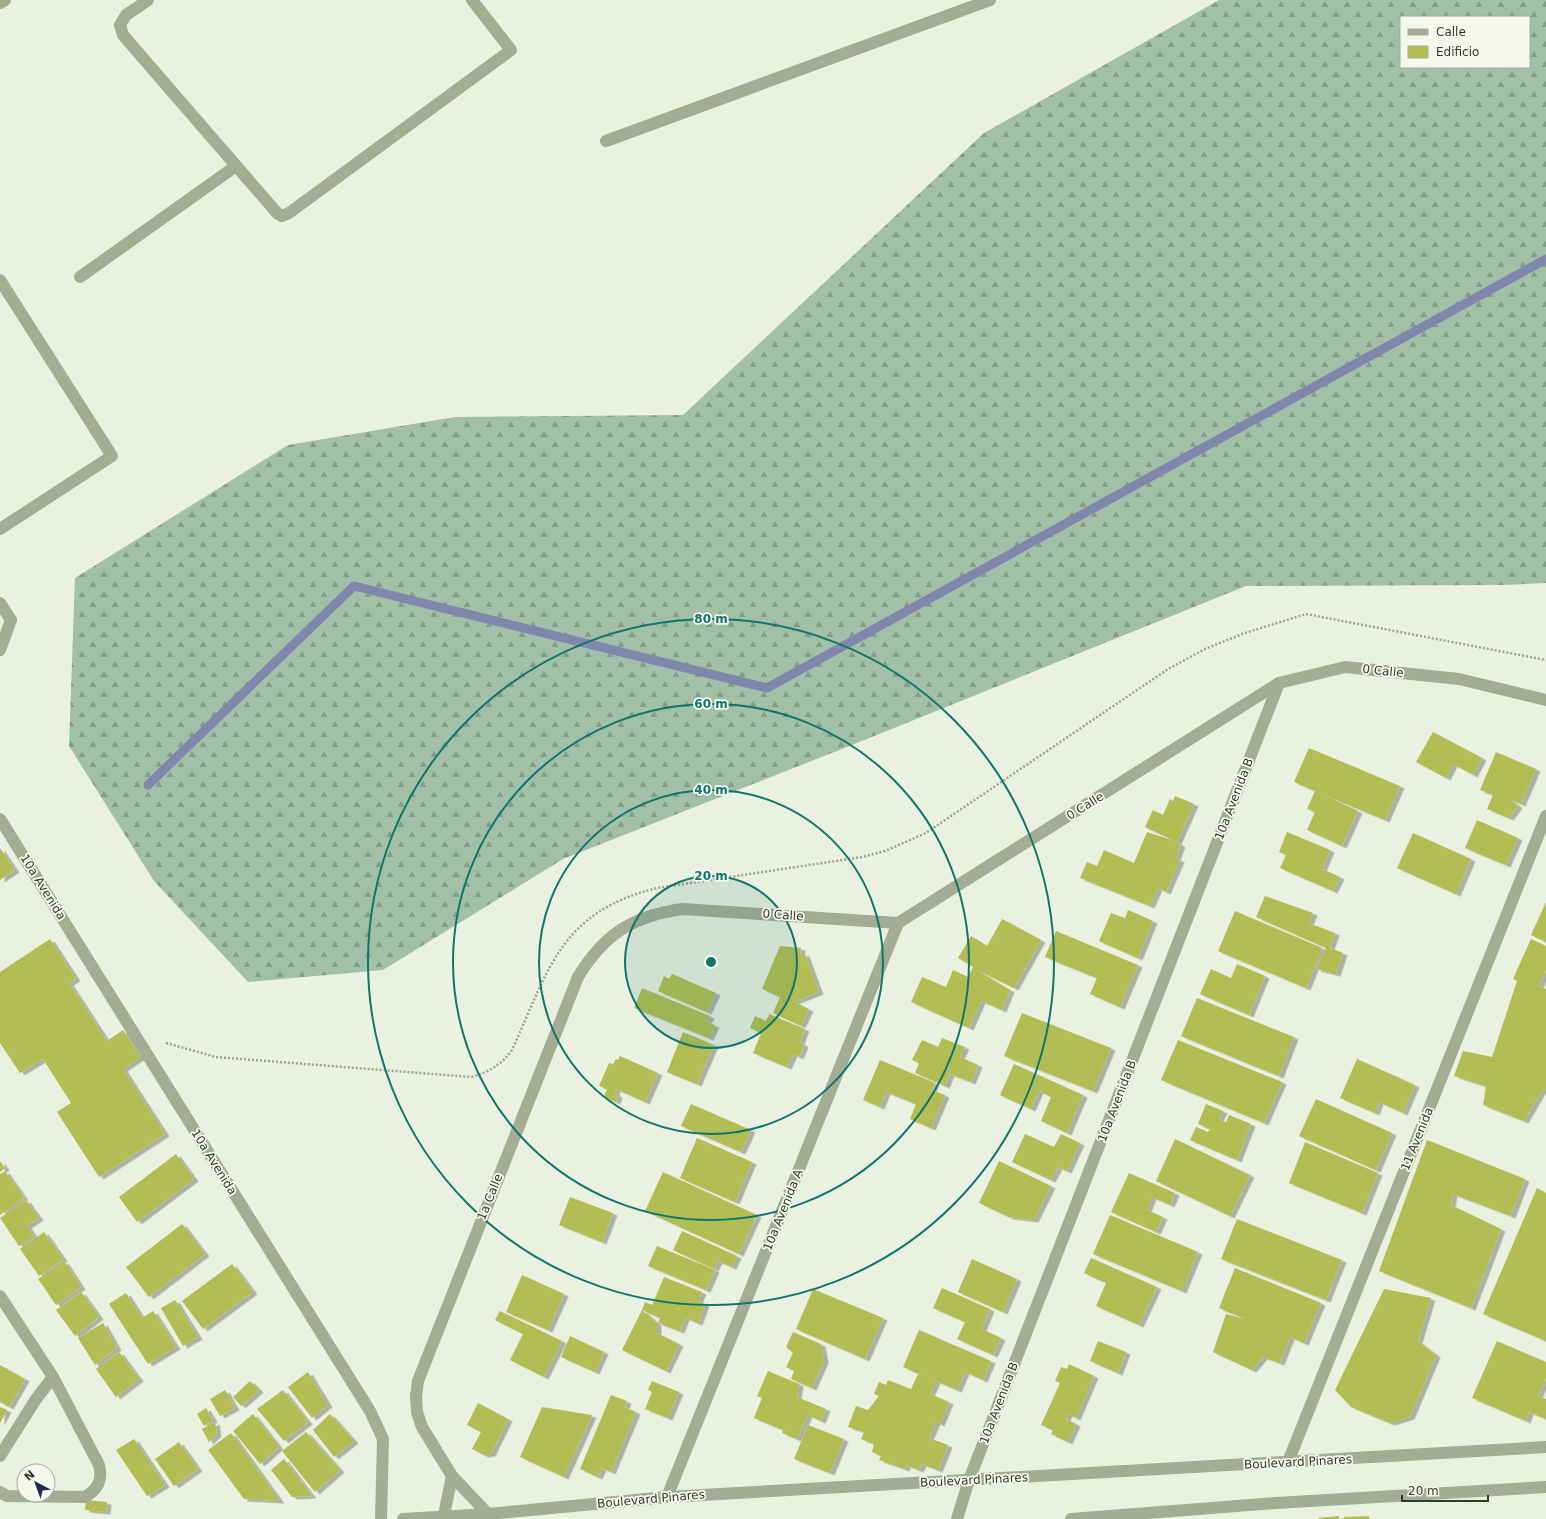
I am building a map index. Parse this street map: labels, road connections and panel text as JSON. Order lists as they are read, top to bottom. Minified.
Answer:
{"streets":{"street":["0 Calle","10a Avenida B","10a Avenida","11 Avenida","1a Calle","10a Avenida A","Boulevard Pinares"]},"crossings":[["0 Calle","10a Avenida B"],["0 Calle","1a Calle"],["0 Calle","10a Avenida A"],["10a Avenida B","Boulevard Pinares"],["11 Avenida","Boulevard Pinares"],["1a Calle","Boulevard Pinares"],["10a Avenida A","Boulevard Pinares"]],"legend":["Calle","Edificio"],"scale_bar":"20 m","north":"top left","rings":["80 m","60 m","40 m","20 m"]}
